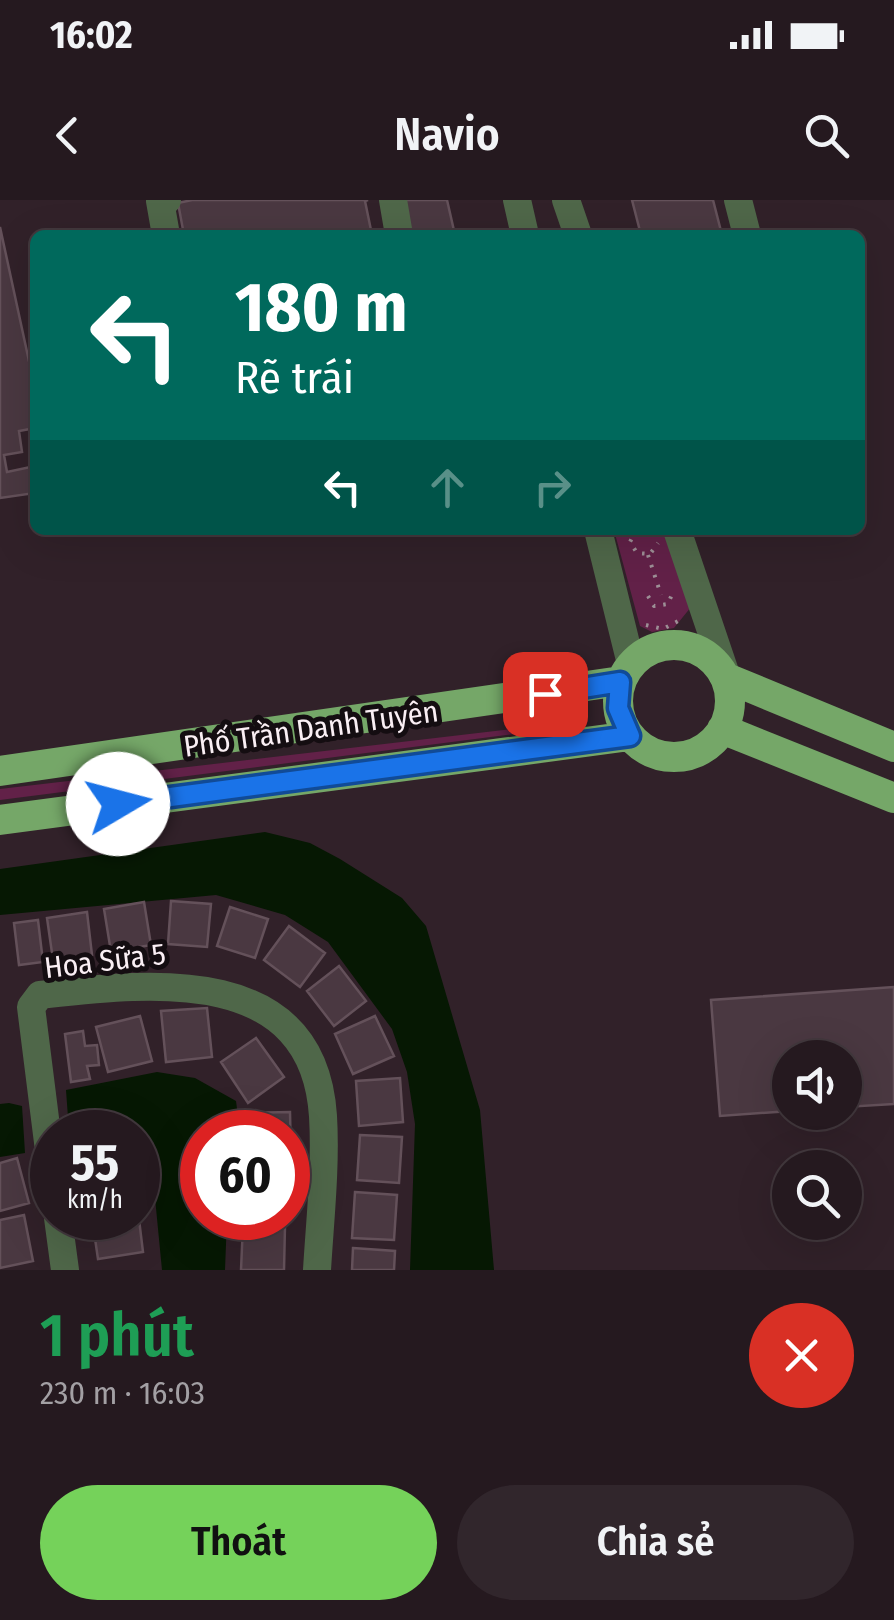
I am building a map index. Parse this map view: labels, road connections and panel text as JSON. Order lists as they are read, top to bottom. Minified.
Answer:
{"streets":{"main road":["Phố Trần Danh Tuyên"],"street":["Hoa Sữa 5"]},"page":{"status":"16:02","header":"Navio","turn":["180 m","Rẽ trái"],"speed":"55 km/h","limit":"60","heading":["1 phút","230 m · 16:03"],"buttons":["Thoát","Chia sẻ"]}}
